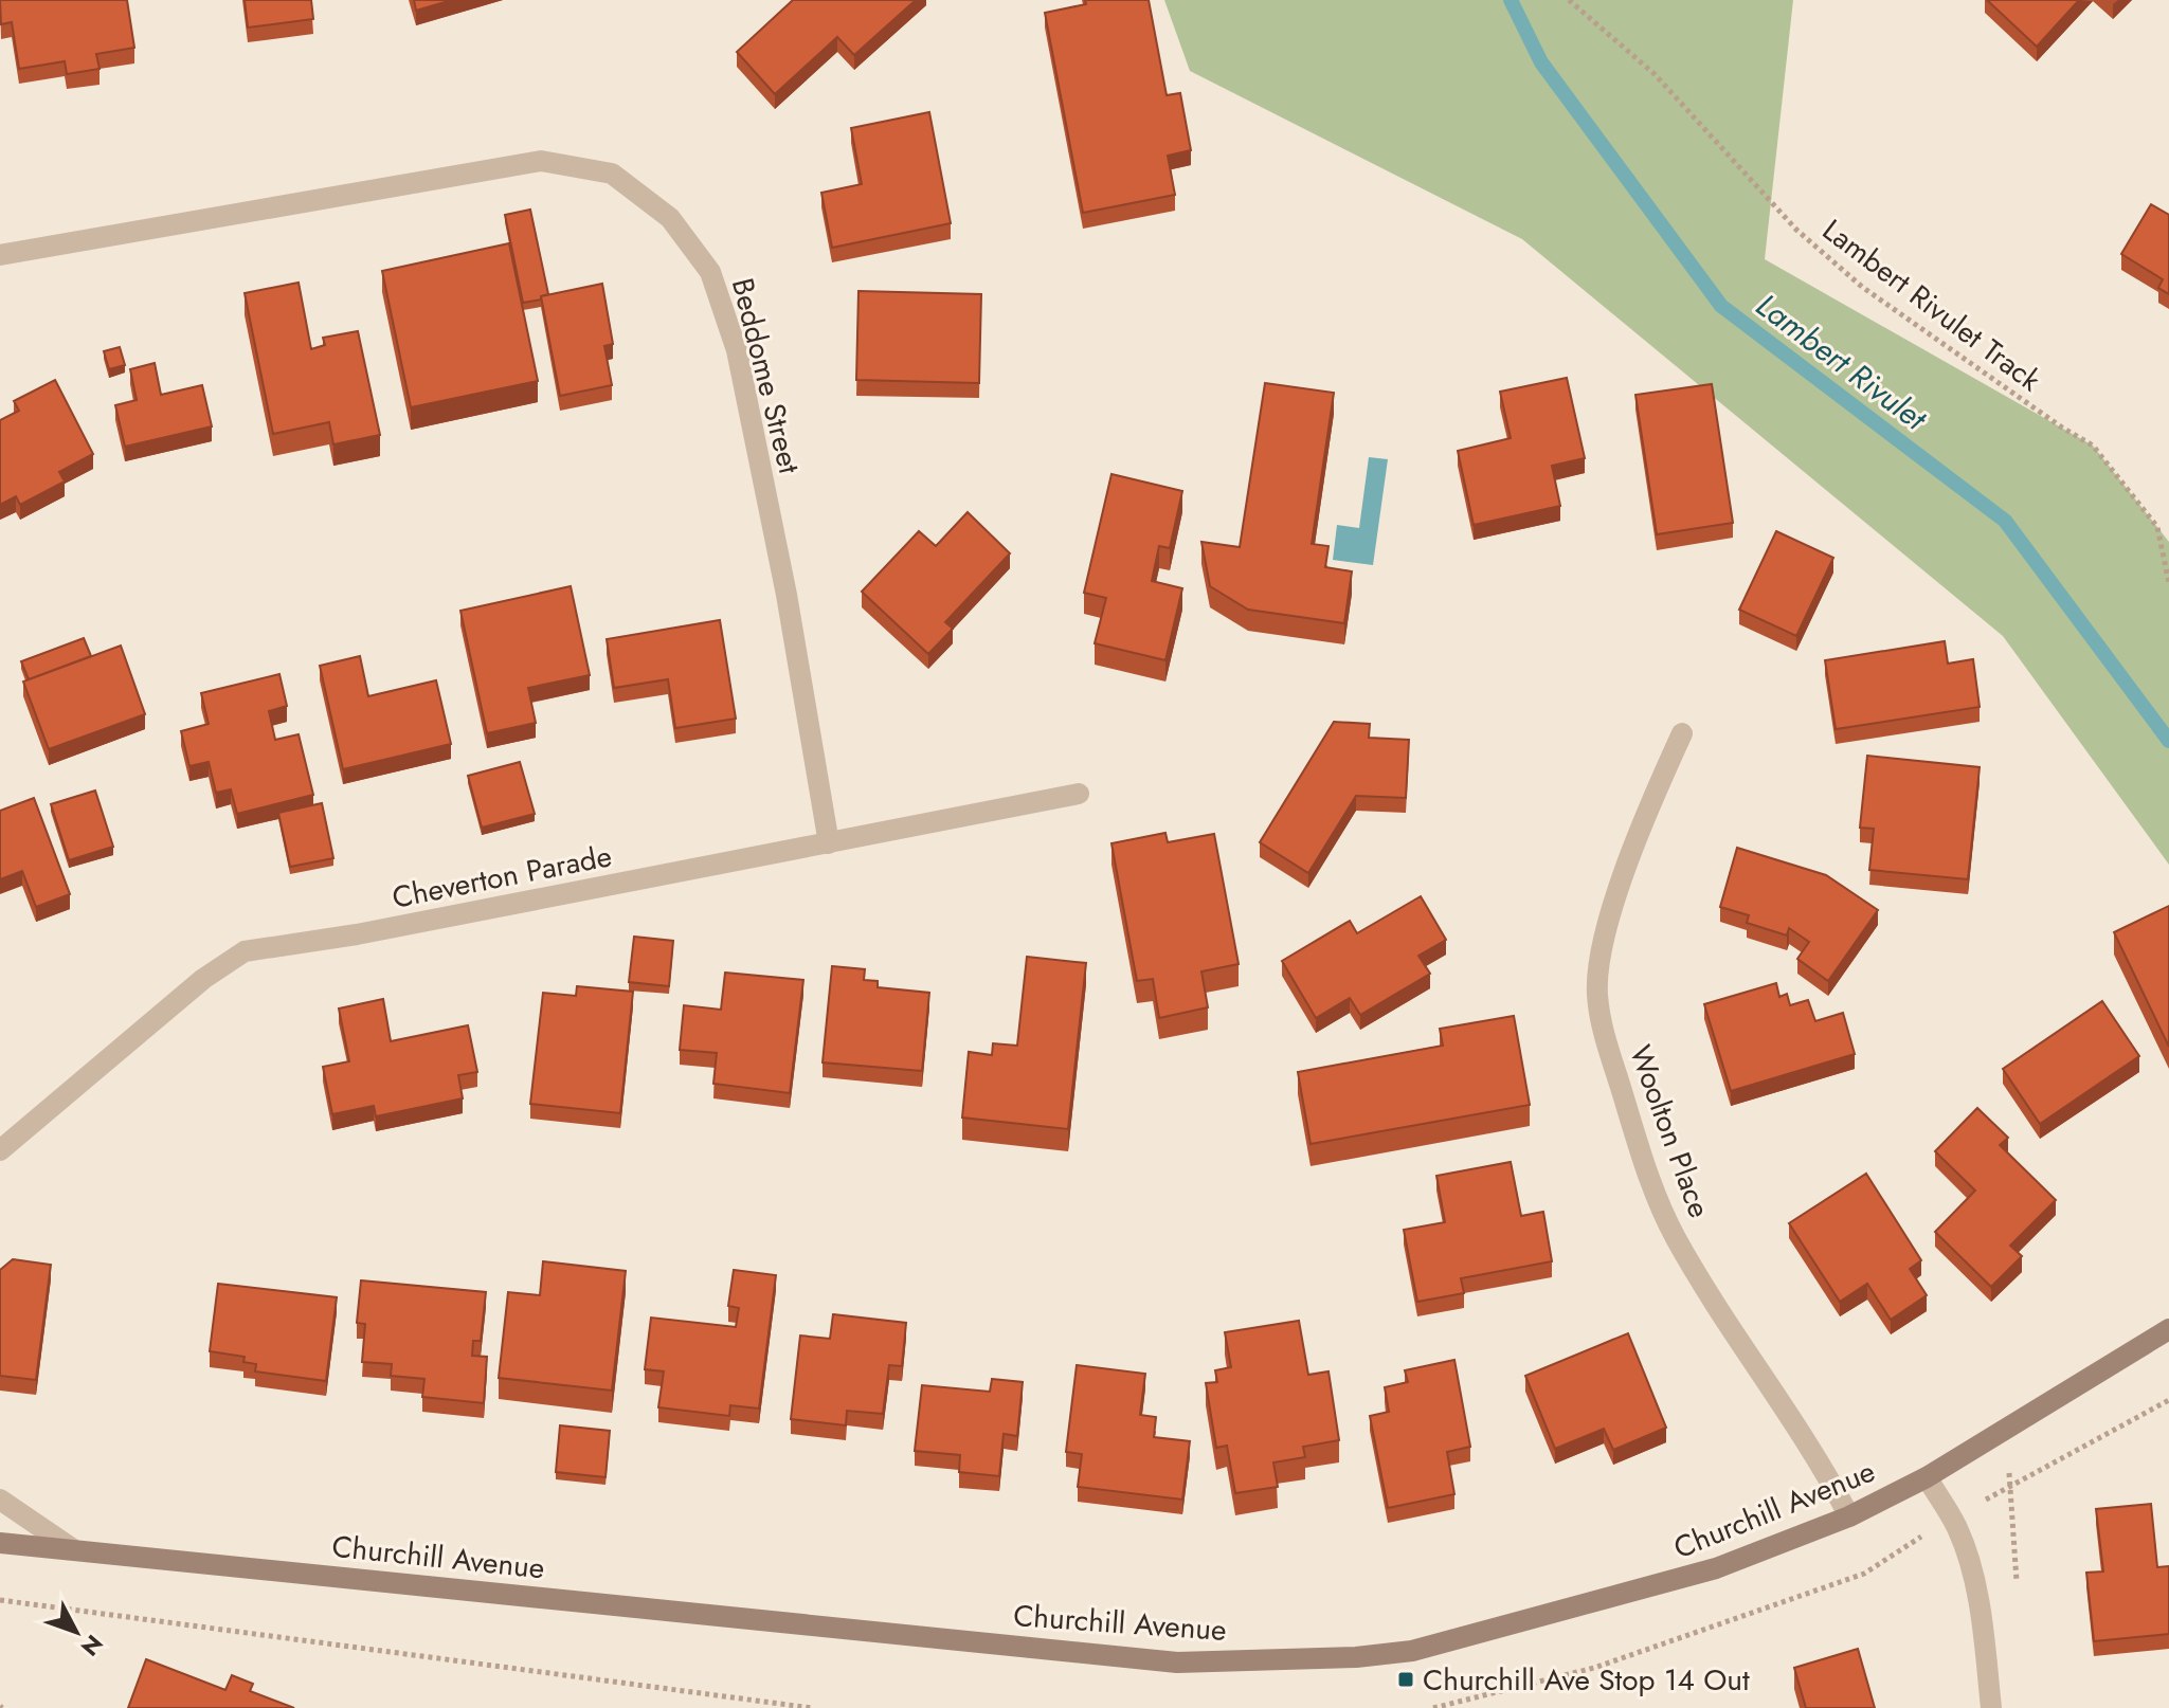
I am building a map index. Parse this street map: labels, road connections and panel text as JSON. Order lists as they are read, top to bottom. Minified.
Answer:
{"streets":{"street":["Beddome Street","Cheverton Parade","Woolton Place","Churchill Avenue"],"path":["Lambert Rivulet Track"]},"crossings":[["Beddome Street","Cheverton Parade"],["Woolton Place","Churchill Avenue"]],"water":["Lambert Rivulet"],"places":{"transit":["Churchill Ave Stop 14 Out"]},"north":"bottom right"}
